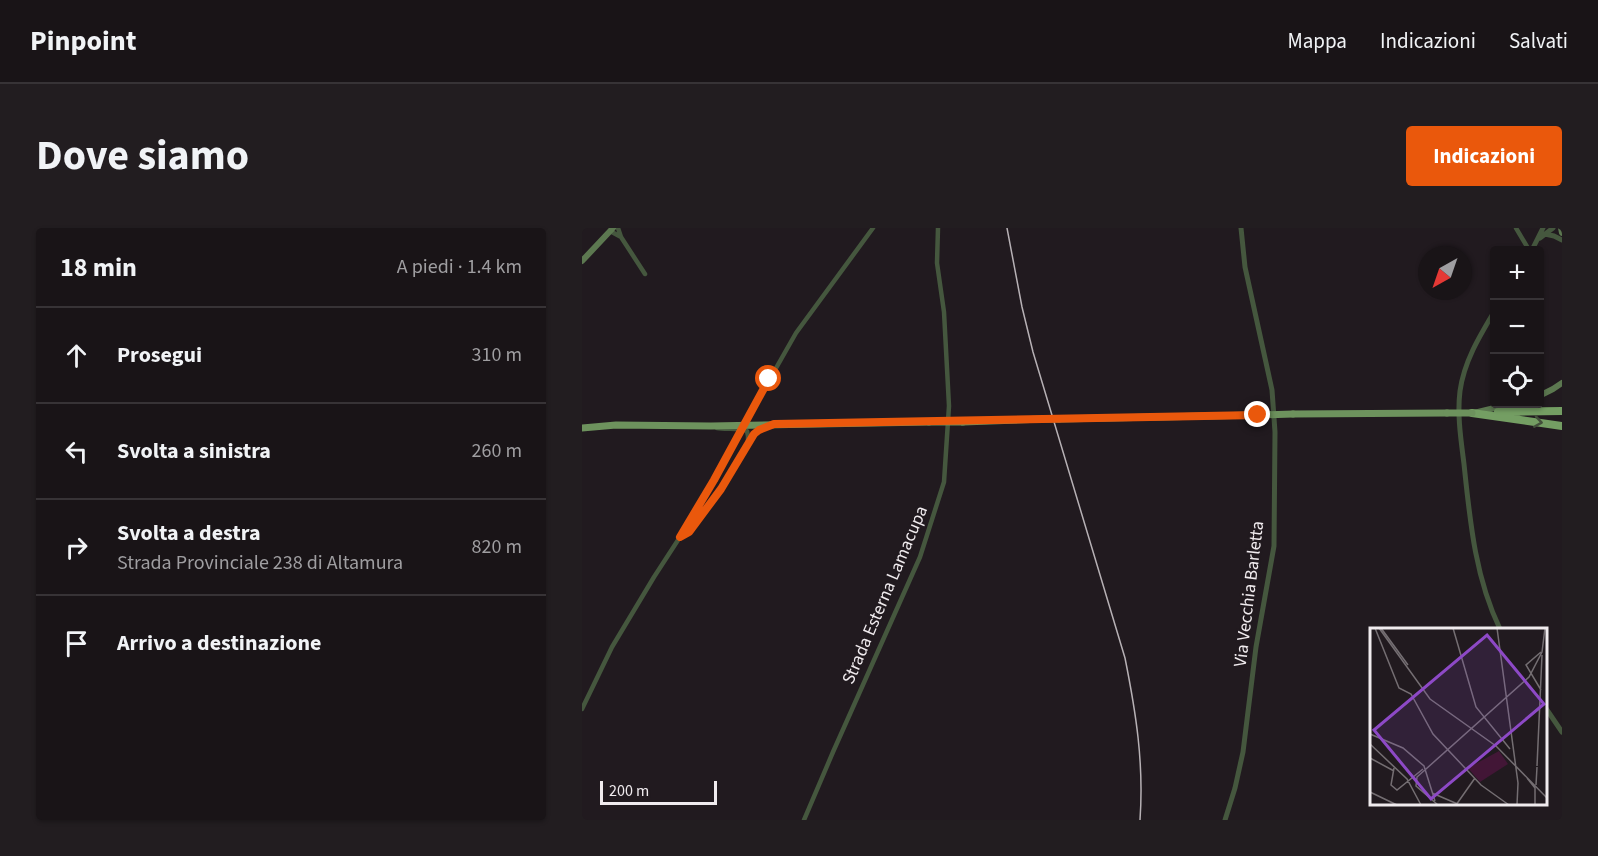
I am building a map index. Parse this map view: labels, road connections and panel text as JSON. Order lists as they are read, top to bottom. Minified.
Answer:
{"streets":{"street":["Via Vecchia Barletta","Strada Esterna Lamacupa"]},"scale_bar":"200 m","north":"bottom left","page":{"header":"Pinpoint","nav":["Mappa","Indicazioni","Salvati"],"title":"Dove siamo","buttons":"Indicazioni","heading":["18 min","A piedi · 1.4 km"],"map_buttons":["+","−"],"list":[["Prosegui","310 m"],["Svolta a sinistra","260 m"],["Svolta a destra","Strada Provinciale 238 di Altamura","820 m"],"Arrivo a destinazione"],"scale":"200 m"}}
